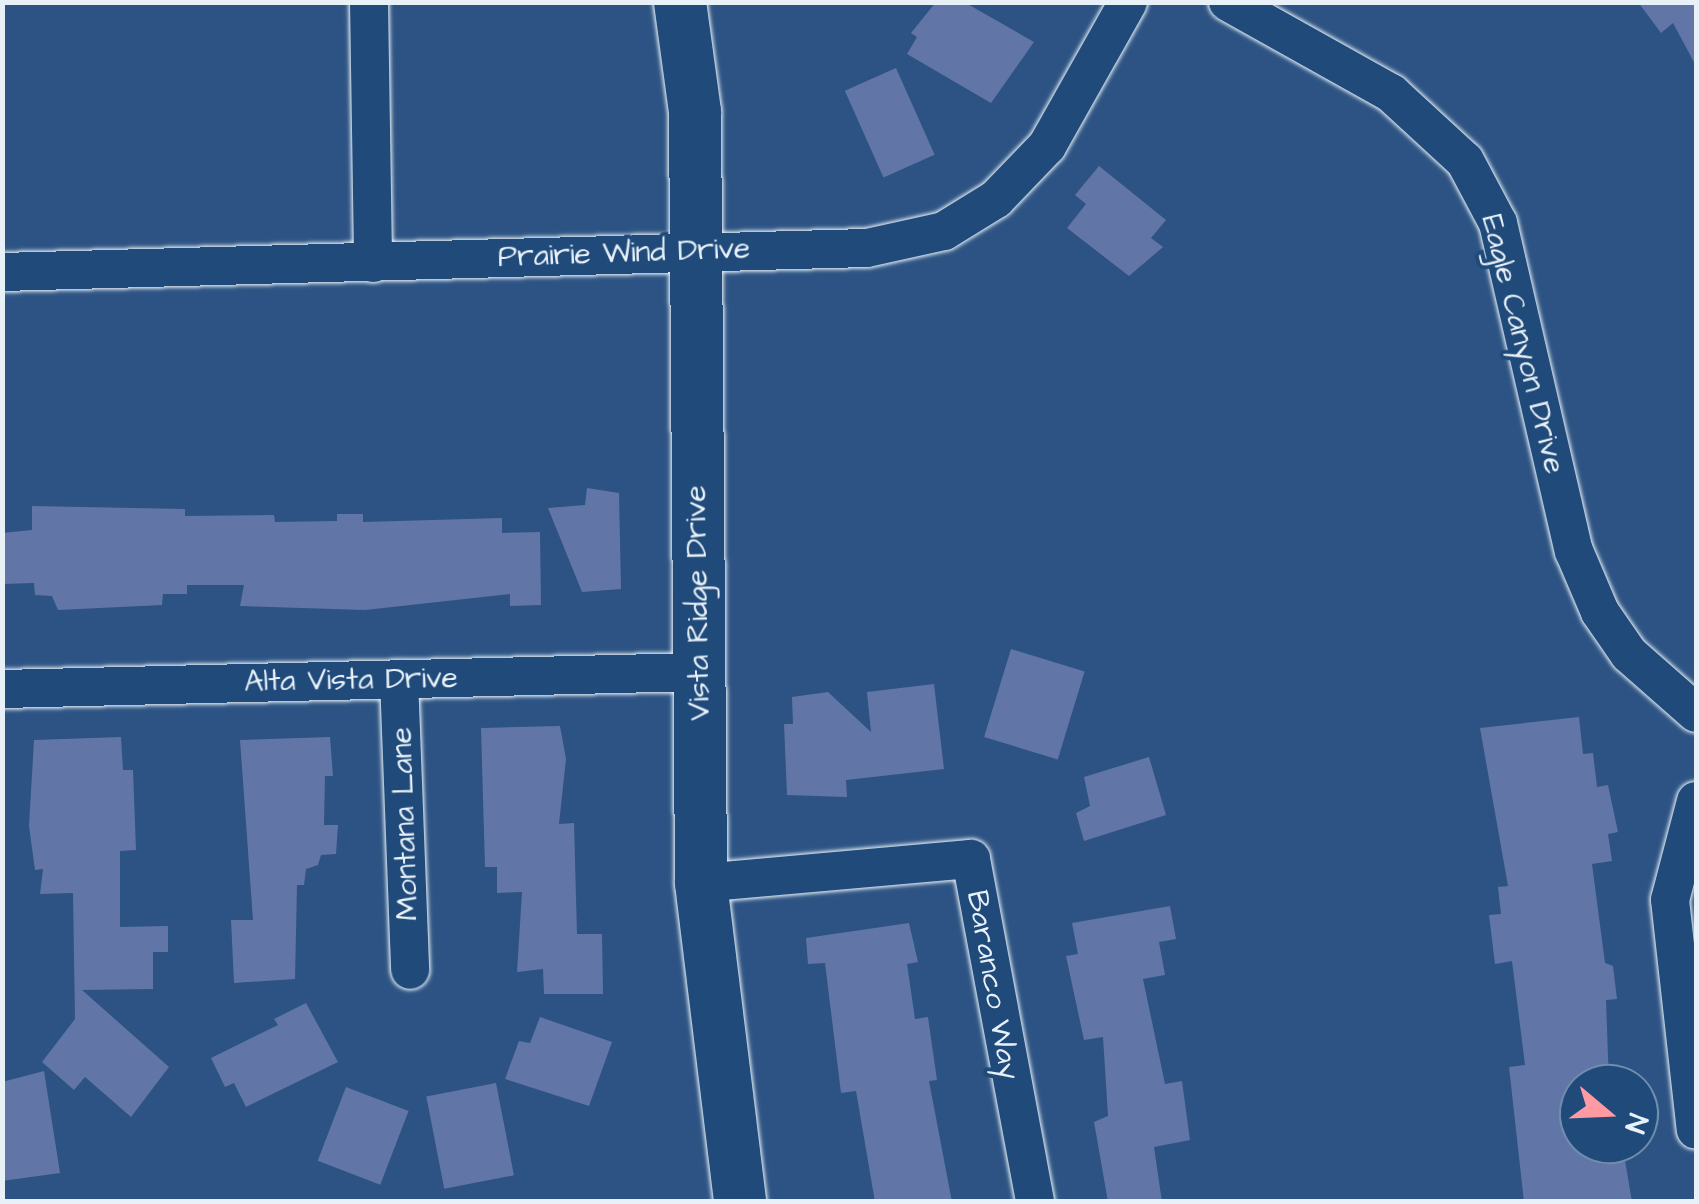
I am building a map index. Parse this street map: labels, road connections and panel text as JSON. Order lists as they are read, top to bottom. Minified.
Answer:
{"streets":{"street":["Prairie Wind Drive","Eagle Canyon Drive","Vista Ridge Drive","Alta Vista Drive","Montana Lane","Baranco Way"]},"crossings":[["Prairie Wind Drive","Vista Ridge Drive"],["Vista Ridge Drive","Alta Vista Drive"],["Vista Ridge Drive","Baranco Way"],["Alta Vista Drive","Montana Lane"]],"north":"right"}
